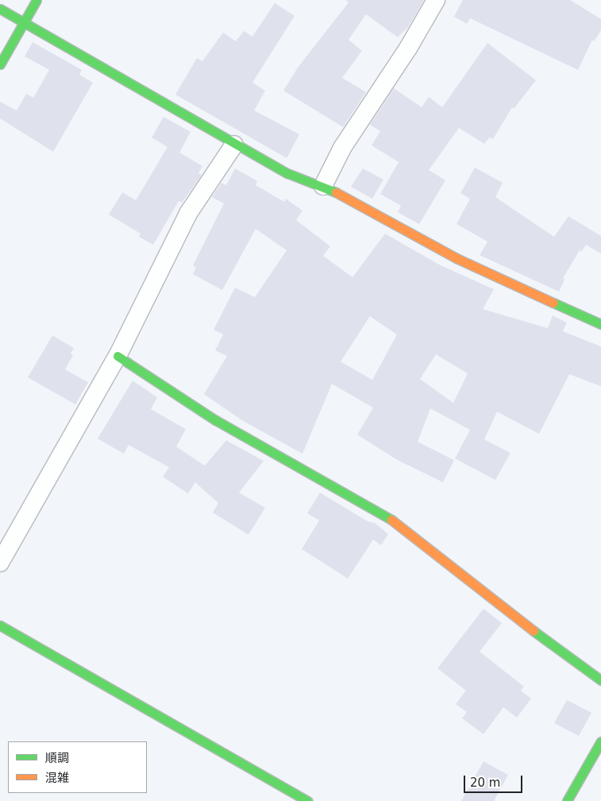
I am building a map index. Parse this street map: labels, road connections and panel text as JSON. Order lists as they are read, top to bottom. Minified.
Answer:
{"legend":["順調","混雑"],"scale_bar":"20 m"}
